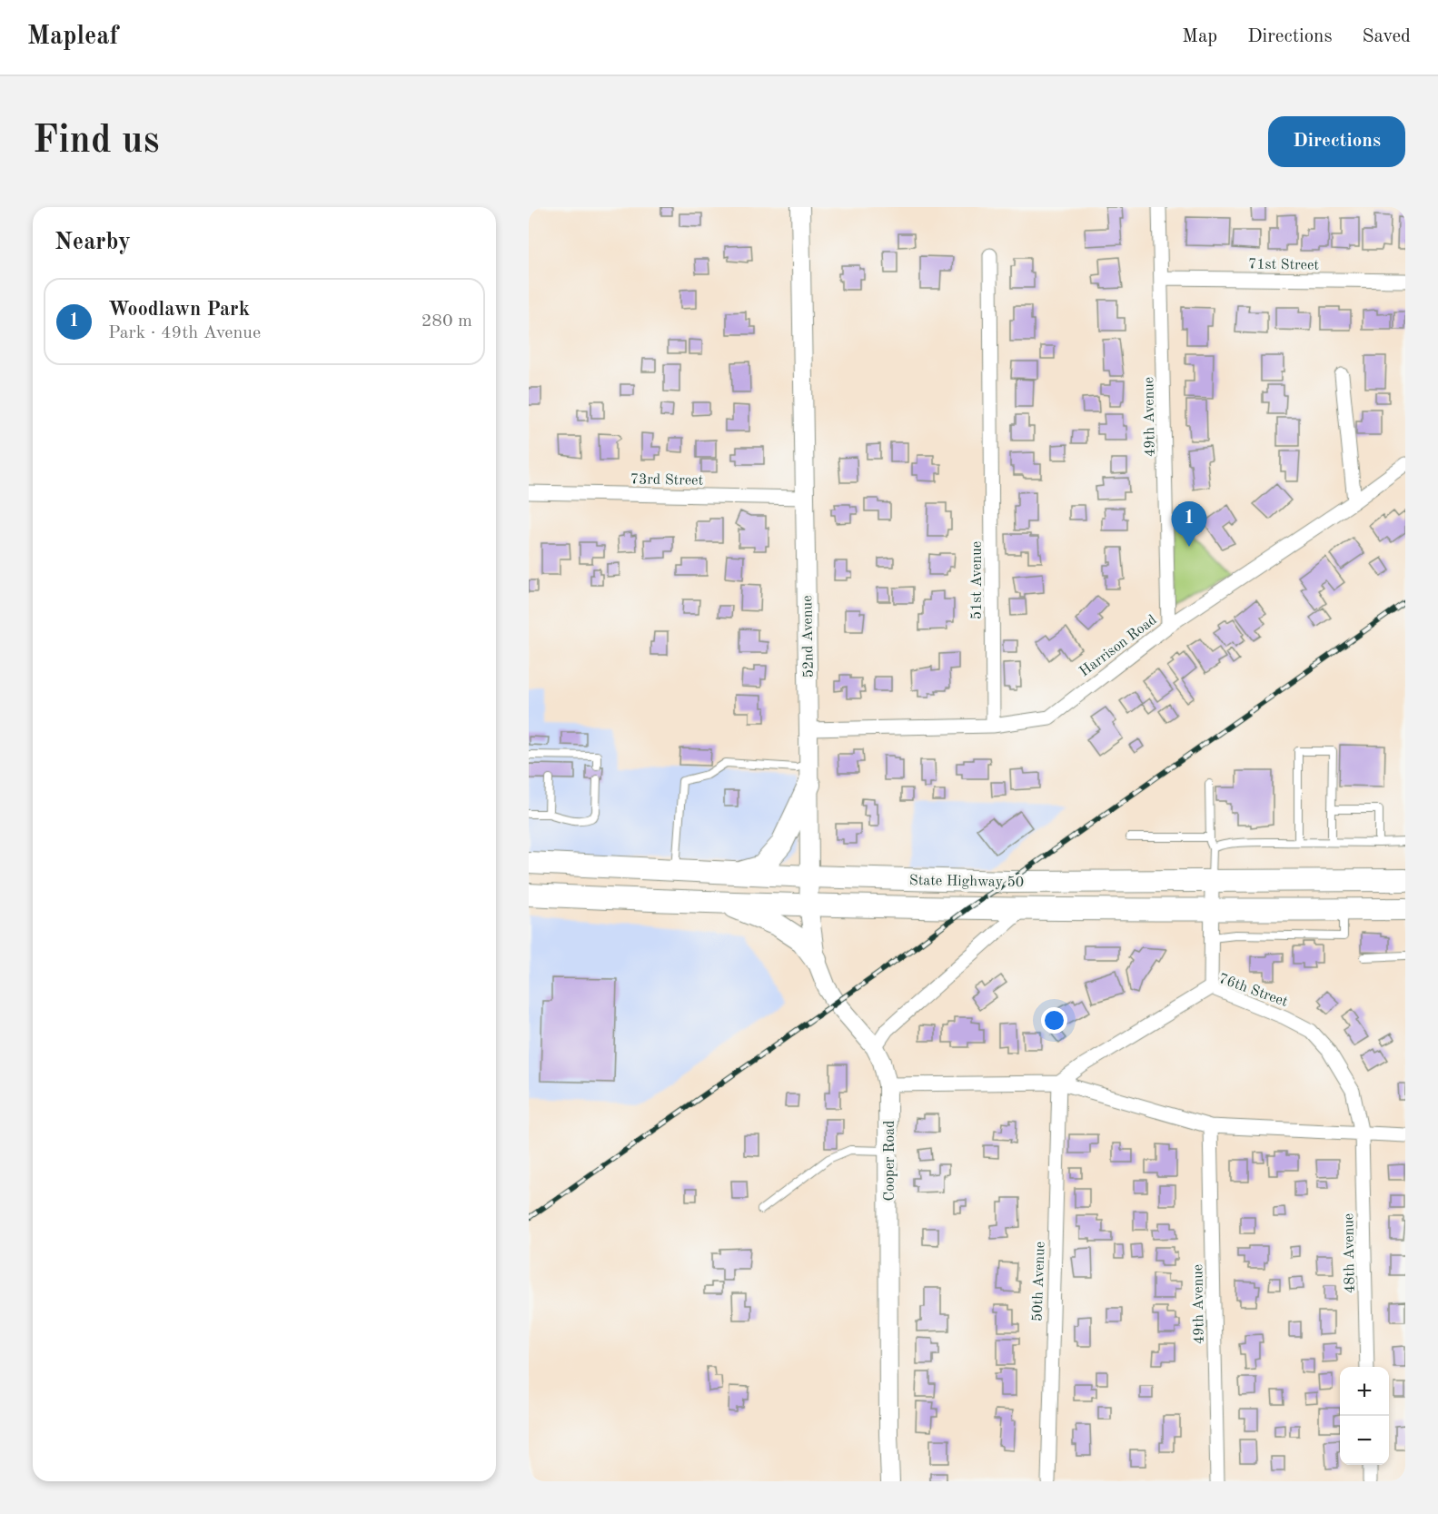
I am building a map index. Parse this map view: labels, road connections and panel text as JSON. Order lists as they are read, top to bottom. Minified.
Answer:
{"streets":{"main road":["State Highway 50"],"street":["71st Street","49th Avenue","73rd Street","51st Avenue","52nd Avenue","Harrison Road","76th Street","Cooper Road","48th Avenue","50th Avenue"]},"crossings":[["71st Street","49th Avenue"],["49th Avenue","Harrison Road"],["73rd Street","52nd Avenue"],["51st Avenue","Harrison Road"],["52nd Avenue","Harrison Road"],["52nd Avenue","State Highway 50"],["52nd Avenue","Cooper Road"],["76th Street","48th Avenue"],["76th Street","50th Avenue"]],"page":{"header":"Mapleaf","nav":["Map","Directions","Saved"],"buttons":"Directions","title":"Find us","heading":"Nearby","list":[{"mark":"1","name":"Woodlawn Park","note":"Park · 49th Avenue","value":"280 m"}],"pins":"1","map_buttons":["+","−"]}}
